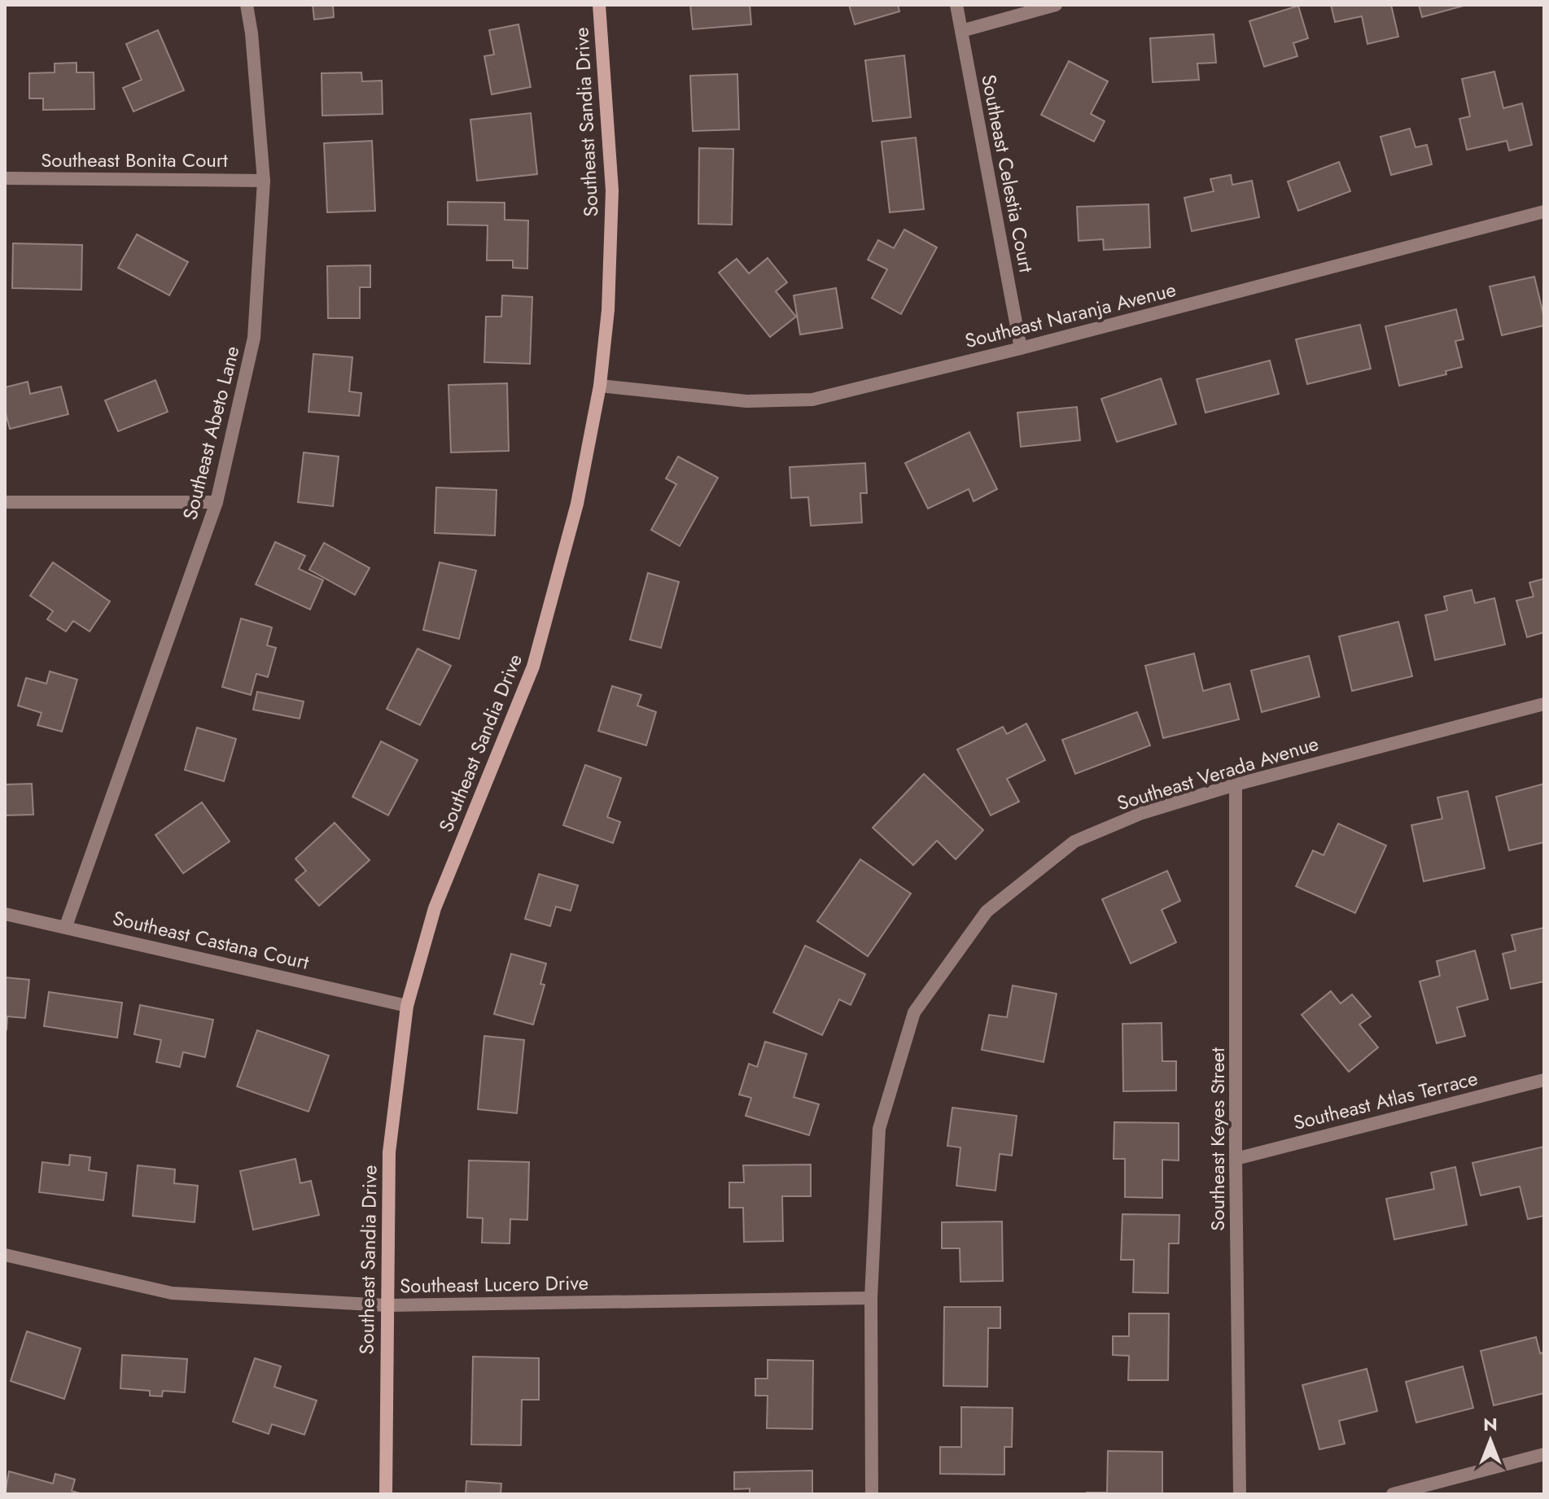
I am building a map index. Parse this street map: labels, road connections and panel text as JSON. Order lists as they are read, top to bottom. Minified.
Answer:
{"streets":{"street":["Southeast Sandia Drive","Southeast Bonita Court","Southeast Celestia Court","Southeast Naranja Avenue","Southeast Abeto Lane","Southeast Verada Avenue","Southeast Castana Court","Southeast Atlas Terrace","Southeast Keyes Street","Southeast Lucero Drive"]},"crossings":[["Southeast Sandia Drive","Southeast Naranja Avenue"],["Southeast Sandia Drive","Southeast Castana Court"],["Southeast Sandia Drive","Southeast Lucero Drive"],["Southeast Bonita Court","Southeast Abeto Lane"],["Southeast Celestia Court","Southeast Naranja Avenue"],["Southeast Abeto Lane","Southeast Castana Court"],["Southeast Verada Avenue","Southeast Keyes Street"],["Southeast Verada Avenue","Southeast Lucero Drive"],["Southeast Atlas Terrace","Southeast Keyes Street"]],"north":"top"}
